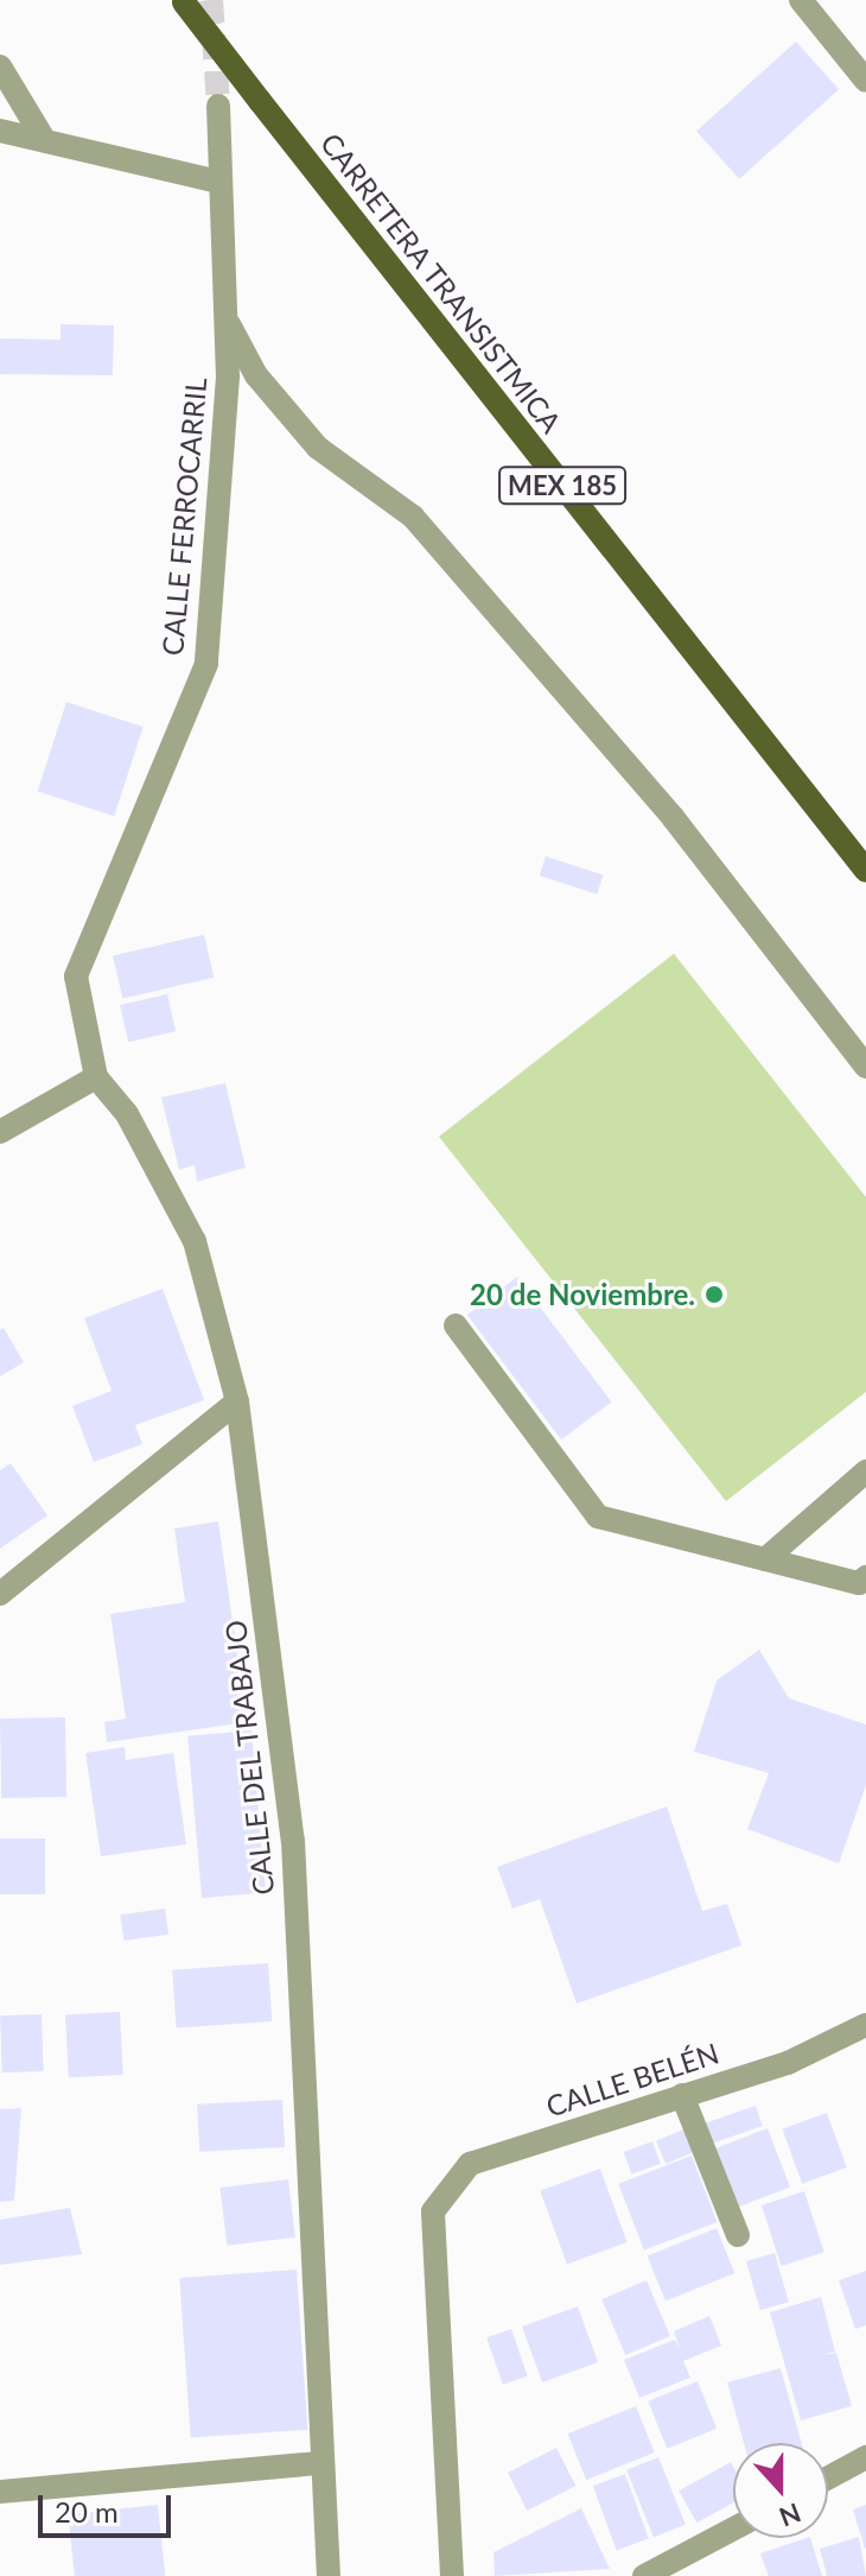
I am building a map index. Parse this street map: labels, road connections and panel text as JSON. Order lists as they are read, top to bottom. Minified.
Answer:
{"streets":{"main road":["CARRETERA TRANSISTMICA","MEX 185"],"street":["CALLE FERROCARRIL","CALLE DEL TRABAJO","CALLE BELÉN"]},"crossings":[["CALLE FERROCARRIL","CALLE DEL TRABAJO"]],"places":["20 de Noviembre."],"scale_bar":"20 m","north":"bottom"}
